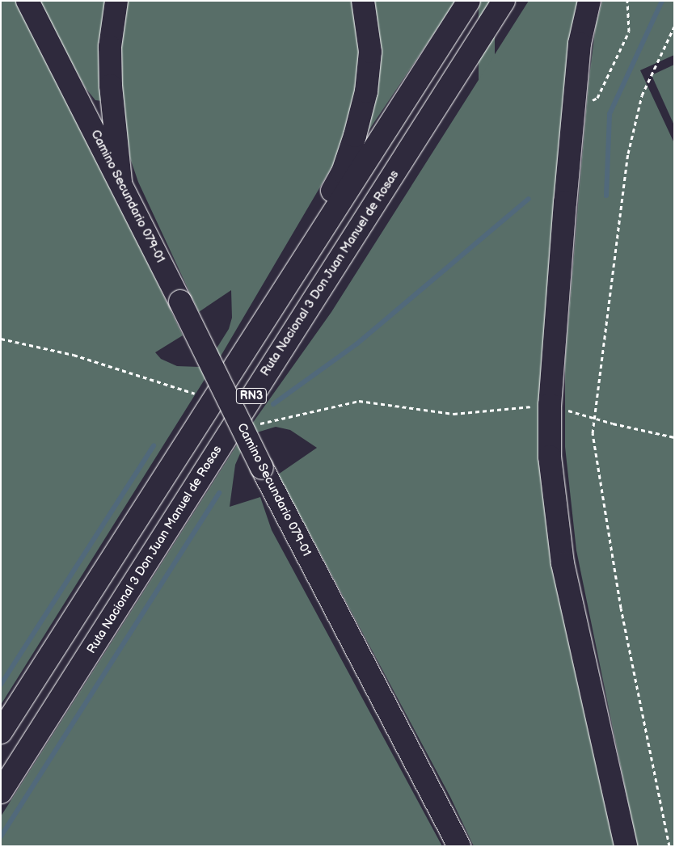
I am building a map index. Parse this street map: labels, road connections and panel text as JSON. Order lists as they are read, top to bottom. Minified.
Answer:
{"streets":{"main road":["Camino Secundario 079-01","Ruta Nacional 3 Don Juan Manuel de Rosas","RN3"]}}
